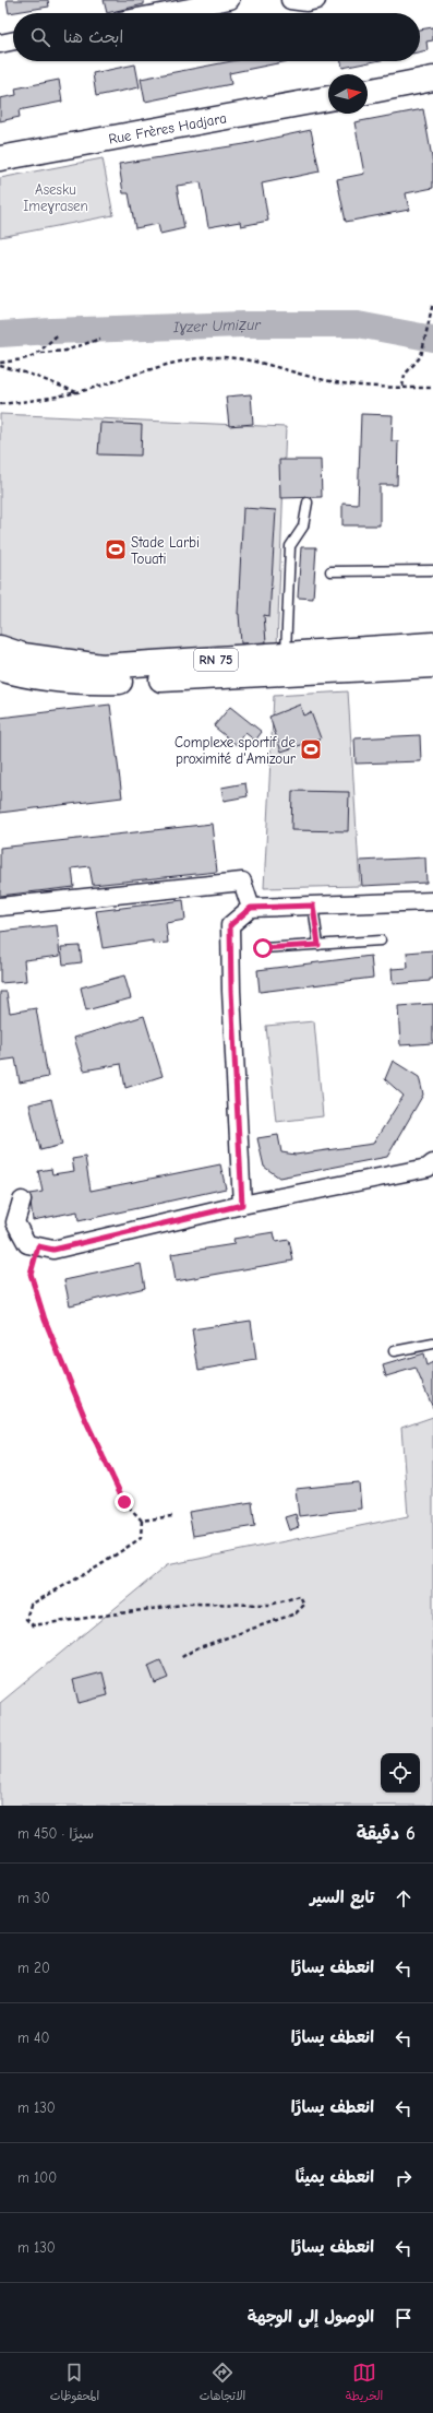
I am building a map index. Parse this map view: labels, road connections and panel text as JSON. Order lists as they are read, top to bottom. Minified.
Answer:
{"streets":{"main road":["Rue Frères Hadjara","RN 75"]},"water":["Iɣzer Umiẓur"],"parks":["Asesku Imeɣrasen"],"places":{"sports":["Stade Larbi Touati","Complexe sportif de proximité d'Amizour"]},"north":"right","page":{"search":"ابحث هنا","heading":["6 دقيقة","سيرًا · 450 m"],"list":[["تابع السير","30 m"],["انعطف يسارًا","20 m"],["انعطف يسارًا","40 m"],["انعطف يسارًا","130 m"],["انعطف يمينًا","100 m"],["انعطف يسارًا","130 m"],"الوصول إلى الوجهة"],"nav":["الخريطة","الاتجاهات","المحفوظات"]}}
